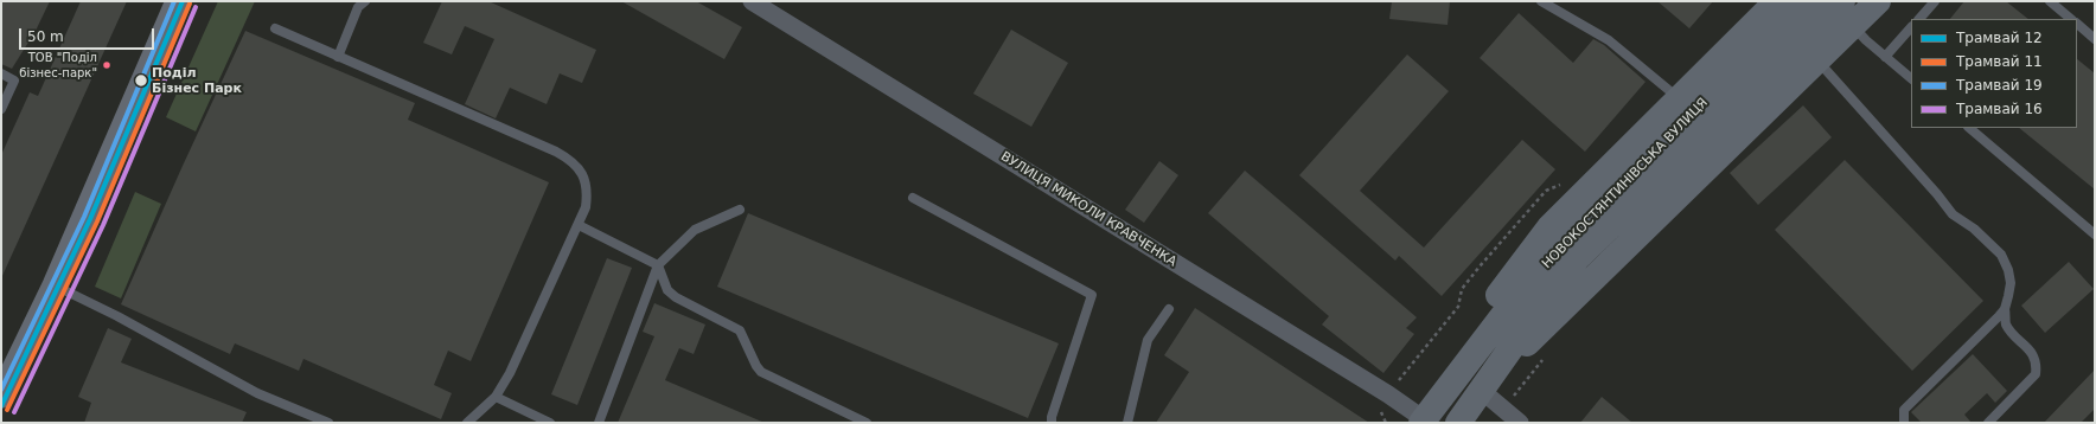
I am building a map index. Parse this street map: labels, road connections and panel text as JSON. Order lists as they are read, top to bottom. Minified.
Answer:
{"streets":{"main road":["НОВОКОСТЯНТИНІВСЬКА ВУЛИЦЯ"],"street":["ВУЛИЦЯ МИКОЛИ КРАВЧЕНКА"]},"crossings":[["НОВОКОСТЯНТИНІВСЬКА ВУЛИЦЯ","ВУЛИЦЯ МИКОЛИ КРАВЧЕНКА"]],"places":["ТОВ \"Поділ бізнес-парк\"","Поділ Бізнес Парк"],"lines":["tram line 12","tram line 19","tram line 11","tram line 16"],"legend":["Трамвай 12","Трамвай 11","Трамвай 19","Трамвай 16"],"scale_bar":"50 m"}
